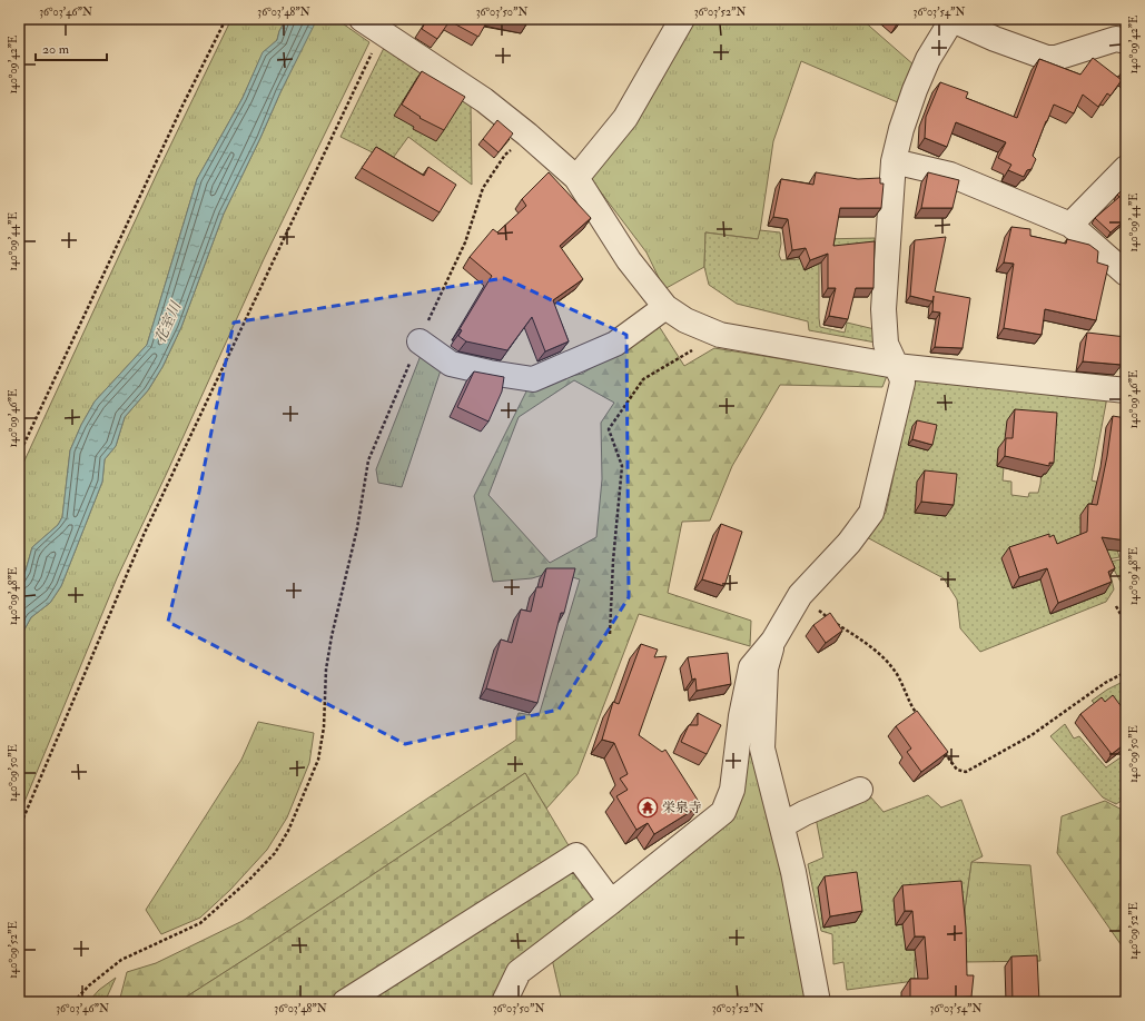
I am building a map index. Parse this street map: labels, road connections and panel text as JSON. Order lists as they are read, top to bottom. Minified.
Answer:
{"water":["花室川"],"places":{"temple":["栄泉寺"]},"scale_bar":"20 m","coordinates":["36°03'46\"N","36°03'48\"N","36°03'50\"N","36°03'52\"N","36°03'54\"N","140°09'42\"E","140°09'44\"E","140°09'46\"E","140°09'48\"E","140°09'50\"E","140°09'52\"E"]}
